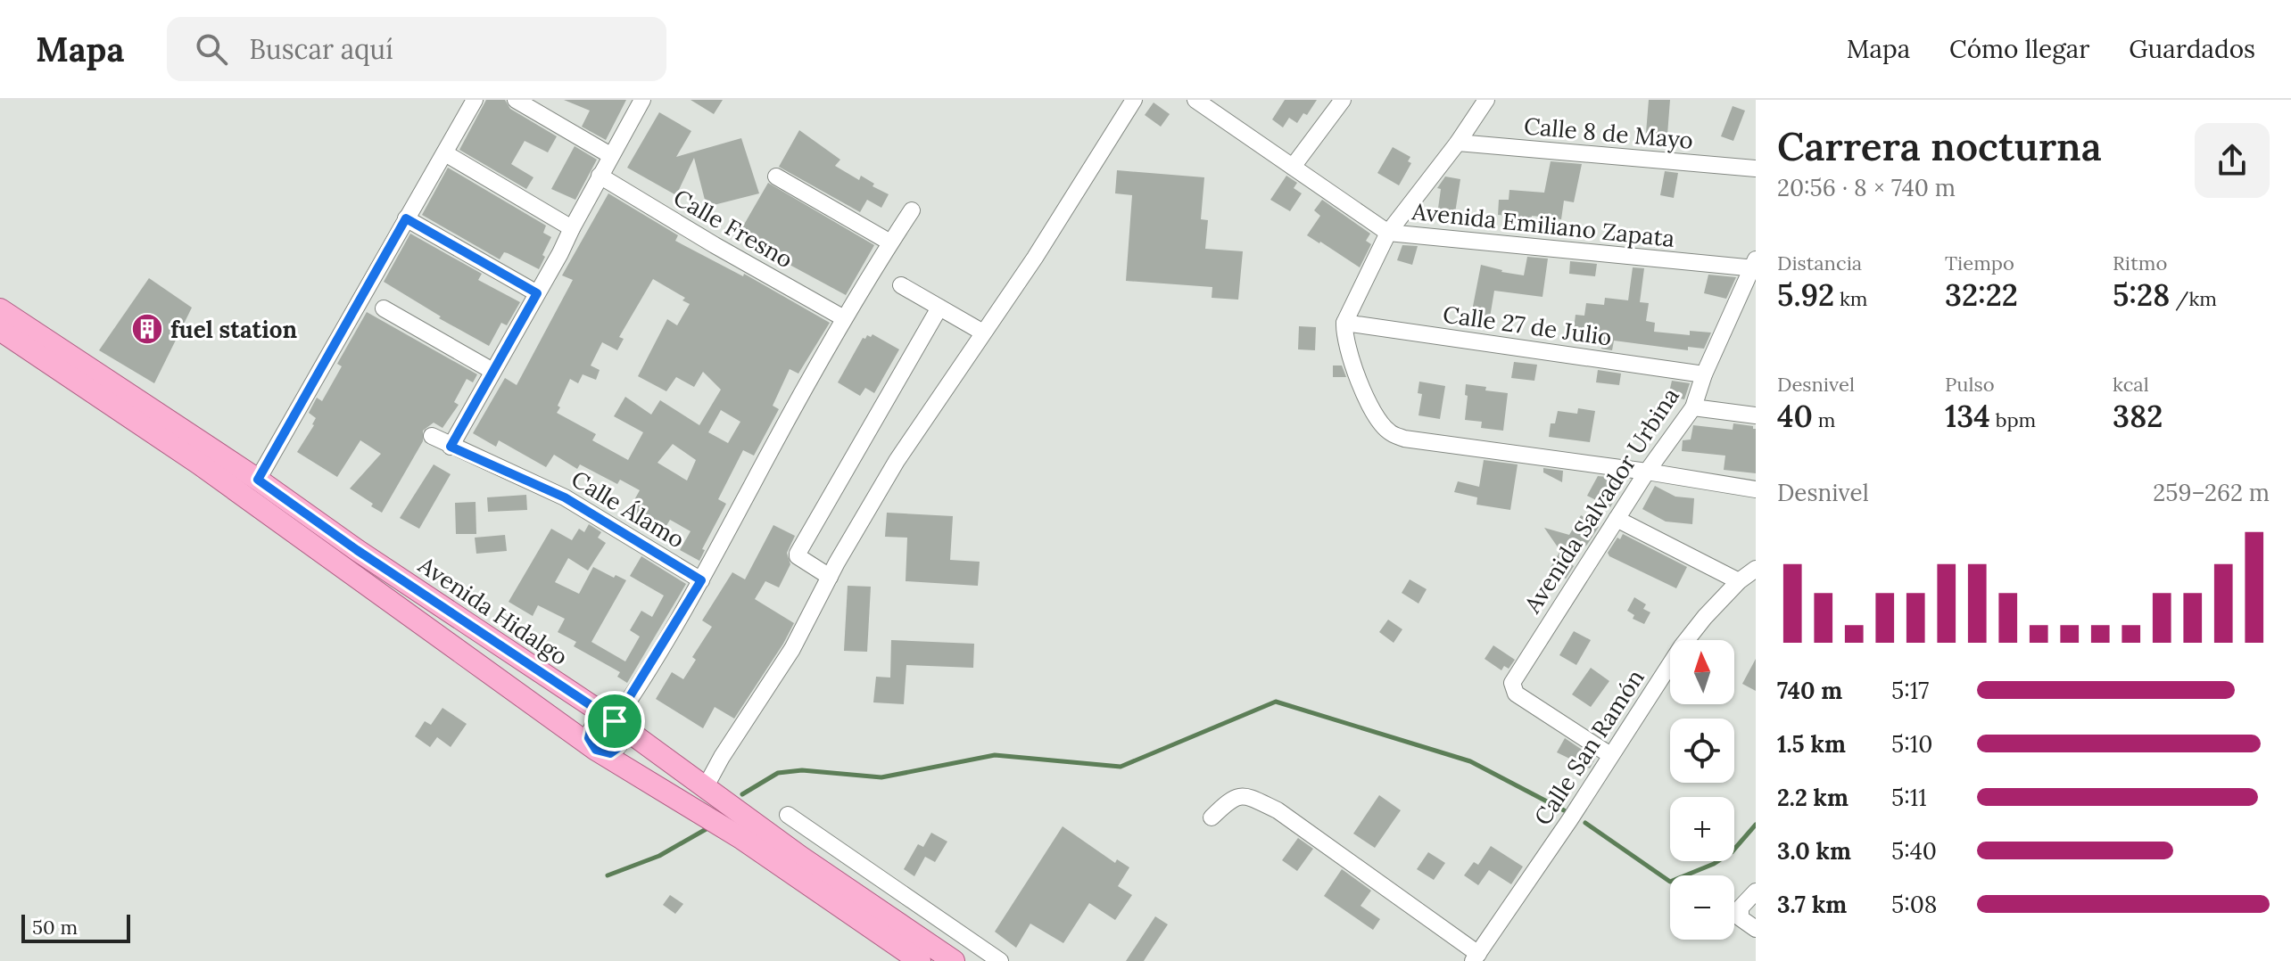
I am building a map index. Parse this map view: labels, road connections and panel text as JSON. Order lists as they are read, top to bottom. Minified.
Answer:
{"streets":{"main road":["Avenida Hidalgo"],"street":["Calle 8 de Mayo","Avenida Emiliano Zapata","Calle Fresno","Calle 27 de Julio","Avenida Salvador Urbina","Calle Álamo","Calle San Ramón"]},"crossings":[["Avenida Emiliano Zapata","Avenida Salvador Urbina"],["Calle 27 de Julio","Avenida Salvador Urbina"],["Avenida Salvador Urbina","Calle San Ramón"]],"places":{"building":["fuel station"]},"scale_bar":"50 m","north":"top","page":{"header":"Mapa","search":"Buscar aquí","nav":["Mapa","Cómo llegar","Guardados"],"heading":["Carrera nocturna","20:56 · 8 × 740 m"],"stats":[["Distancia","5.92 km"],["Tiempo","32:22"],["Ritmo","5:28 /km"],["Desnivel","40 m"],["Pulso","134 bpm"],["kcal","382"]],"chart":["Desnivel","259–262 m"],"map_buttons":["+","−"],"list":[{"name":"740 m","note":"5:17"},{"name":"1.5 km","note":"5:10"},{"name":"2.2 km","note":"5:11"},{"name":"3.0 km","note":"5:40"},{"name":"3.7 km","note":"5:08"}],"scale":"50 m"}}
